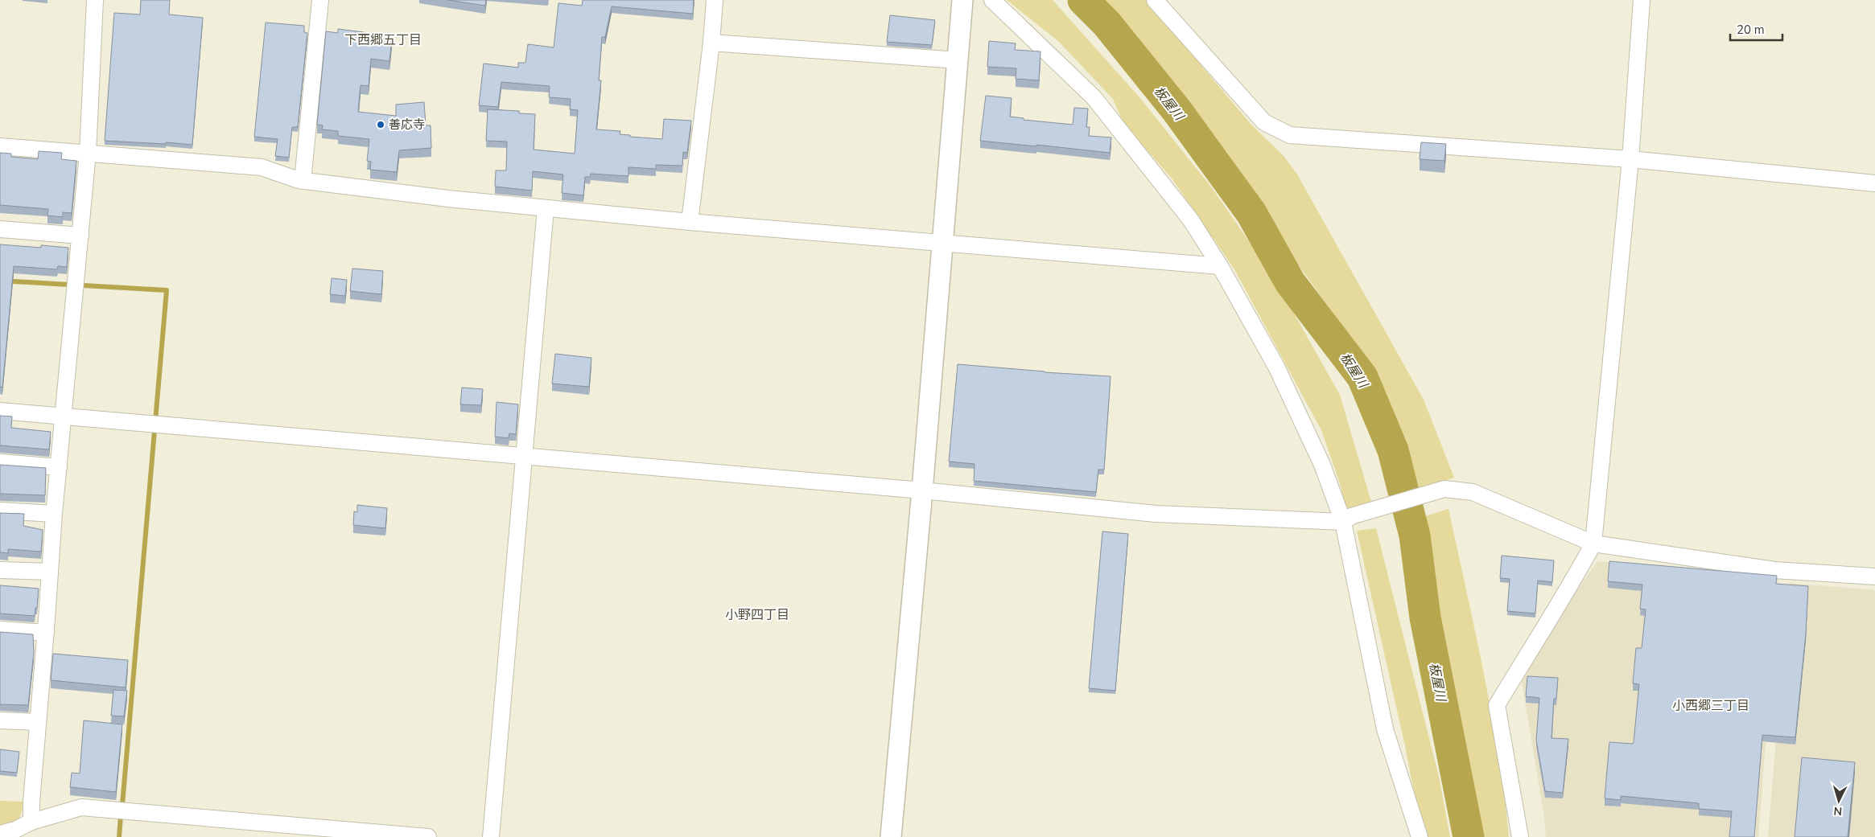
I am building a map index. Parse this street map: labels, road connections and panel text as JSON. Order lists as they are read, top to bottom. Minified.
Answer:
{"districts":["下西郷五丁目","小野四丁目","小西郷三丁目"],"water":["板屋川"],"places":["善応寺"],"scale_bar":"20 m","north":"bottom"}
